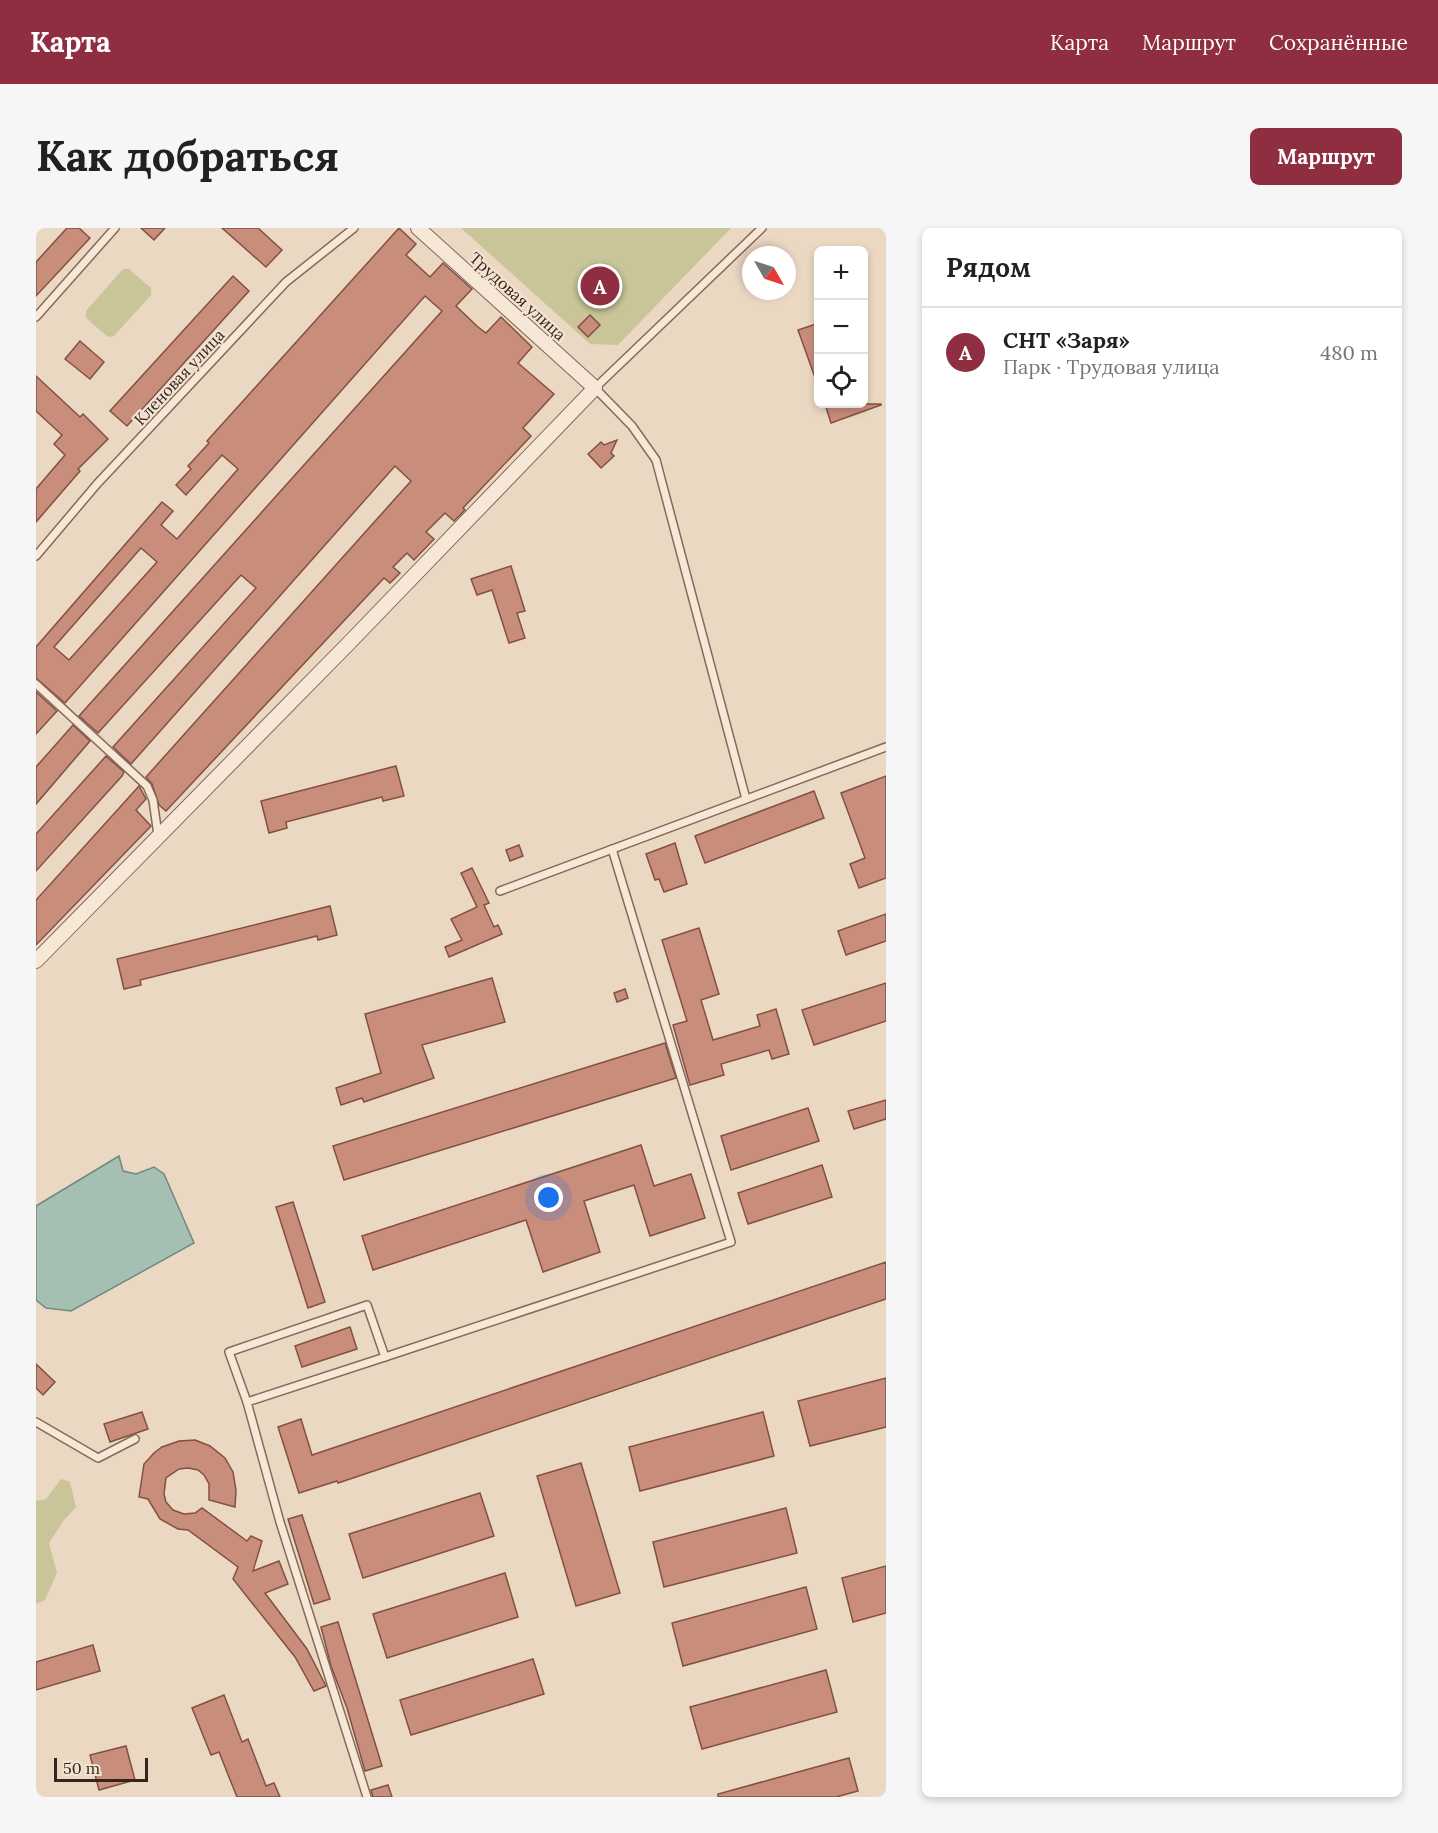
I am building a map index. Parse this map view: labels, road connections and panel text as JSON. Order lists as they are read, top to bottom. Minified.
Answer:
{"streets":{"street":["Трудовая улица"],"lane":["Кленовая улица"]},"scale_bar":"50 m","north":"bottom right","page":{"header":"Карта","nav":["Карта","Маршрут","Сохранённые"],"buttons":"Маршрут","title":"Как добраться","heading":"Рядом","map_buttons":["+","−"],"pins":"A","list":[{"mark":"A","name":"СНТ «Заря»","note":"Парк · Трудовая улица","value":"480 m"}],"scale":"50 m"}}
